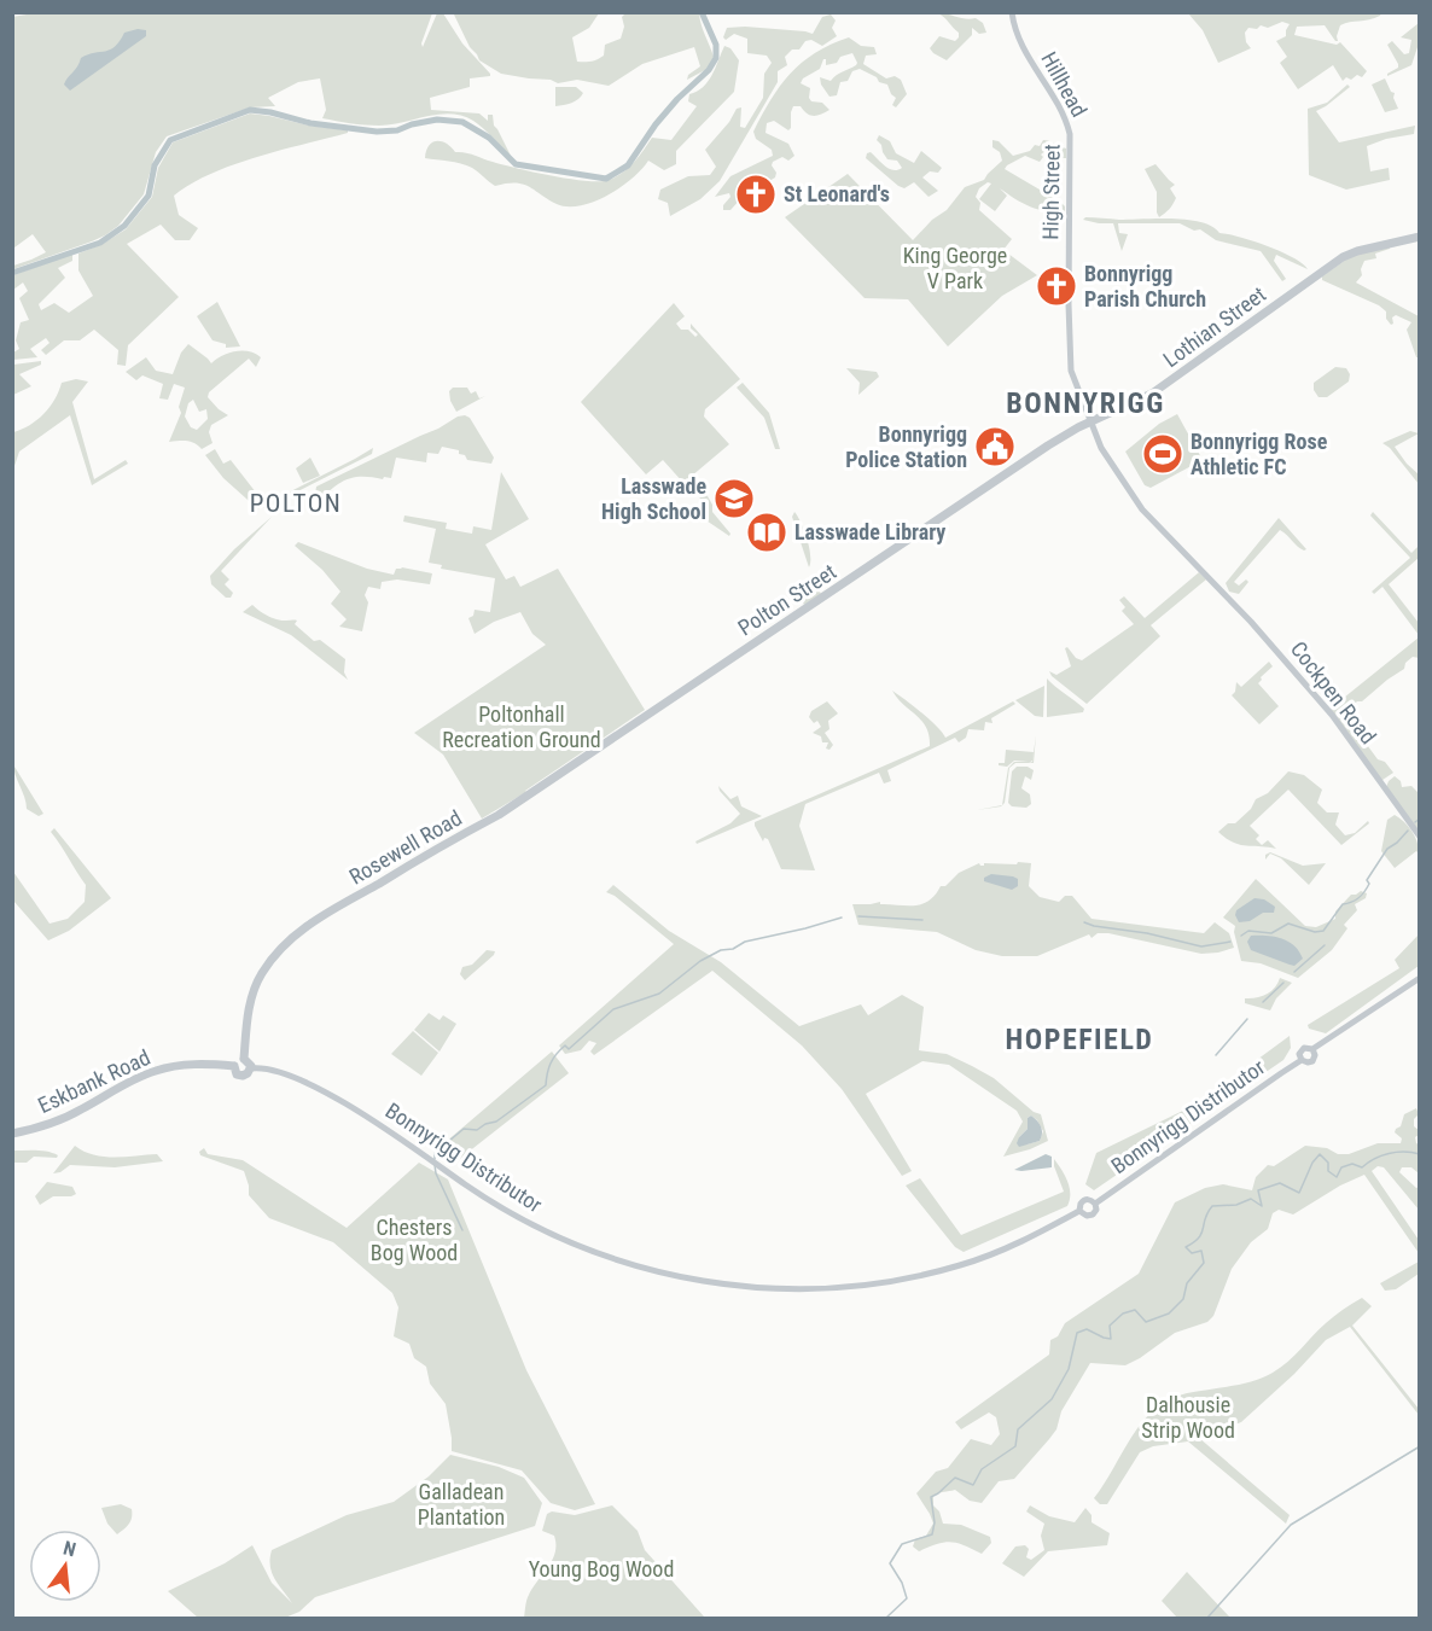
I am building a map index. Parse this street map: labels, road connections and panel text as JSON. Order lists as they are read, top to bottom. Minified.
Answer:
{"streets":{"main road":["Hillhead","High Street","Lothian Street","Polton Street","Cockpen Road","Rosewell Road","Eskbank Road","Bonnyrigg Distributor"]},"crossings":[["Hillhead","High Street"],["High Street","Lothian Street"],["High Street","Polton Street"],["High Street","Cockpen Road"],["Lothian Street","Polton Street"],["Polton Street","Rosewell Road"],["Rosewell Road","Eskbank Road"],["Rosewell Road","Bonnyrigg Distributor"],["Eskbank Road","Bonnyrigg Distributor"]],"districts":["BONNYRIGG","POLTON","HOPEFIELD"],"parks":["King George V Park","Poltonhall Recreation Ground","Chesters Bog Wood","Dalhousie Strip Wood","Galladean Plantation","Young Bog Wood"],"places":{"church":["St Leonard's","Bonnyrigg Parish Church"],"public building":["Bonnyrigg Police Station"],"sports":["Bonnyrigg Rose Athletic FC"],"school or university":["Lasswade High School"],"library":["Lasswade Library"]},"north":"top"}
